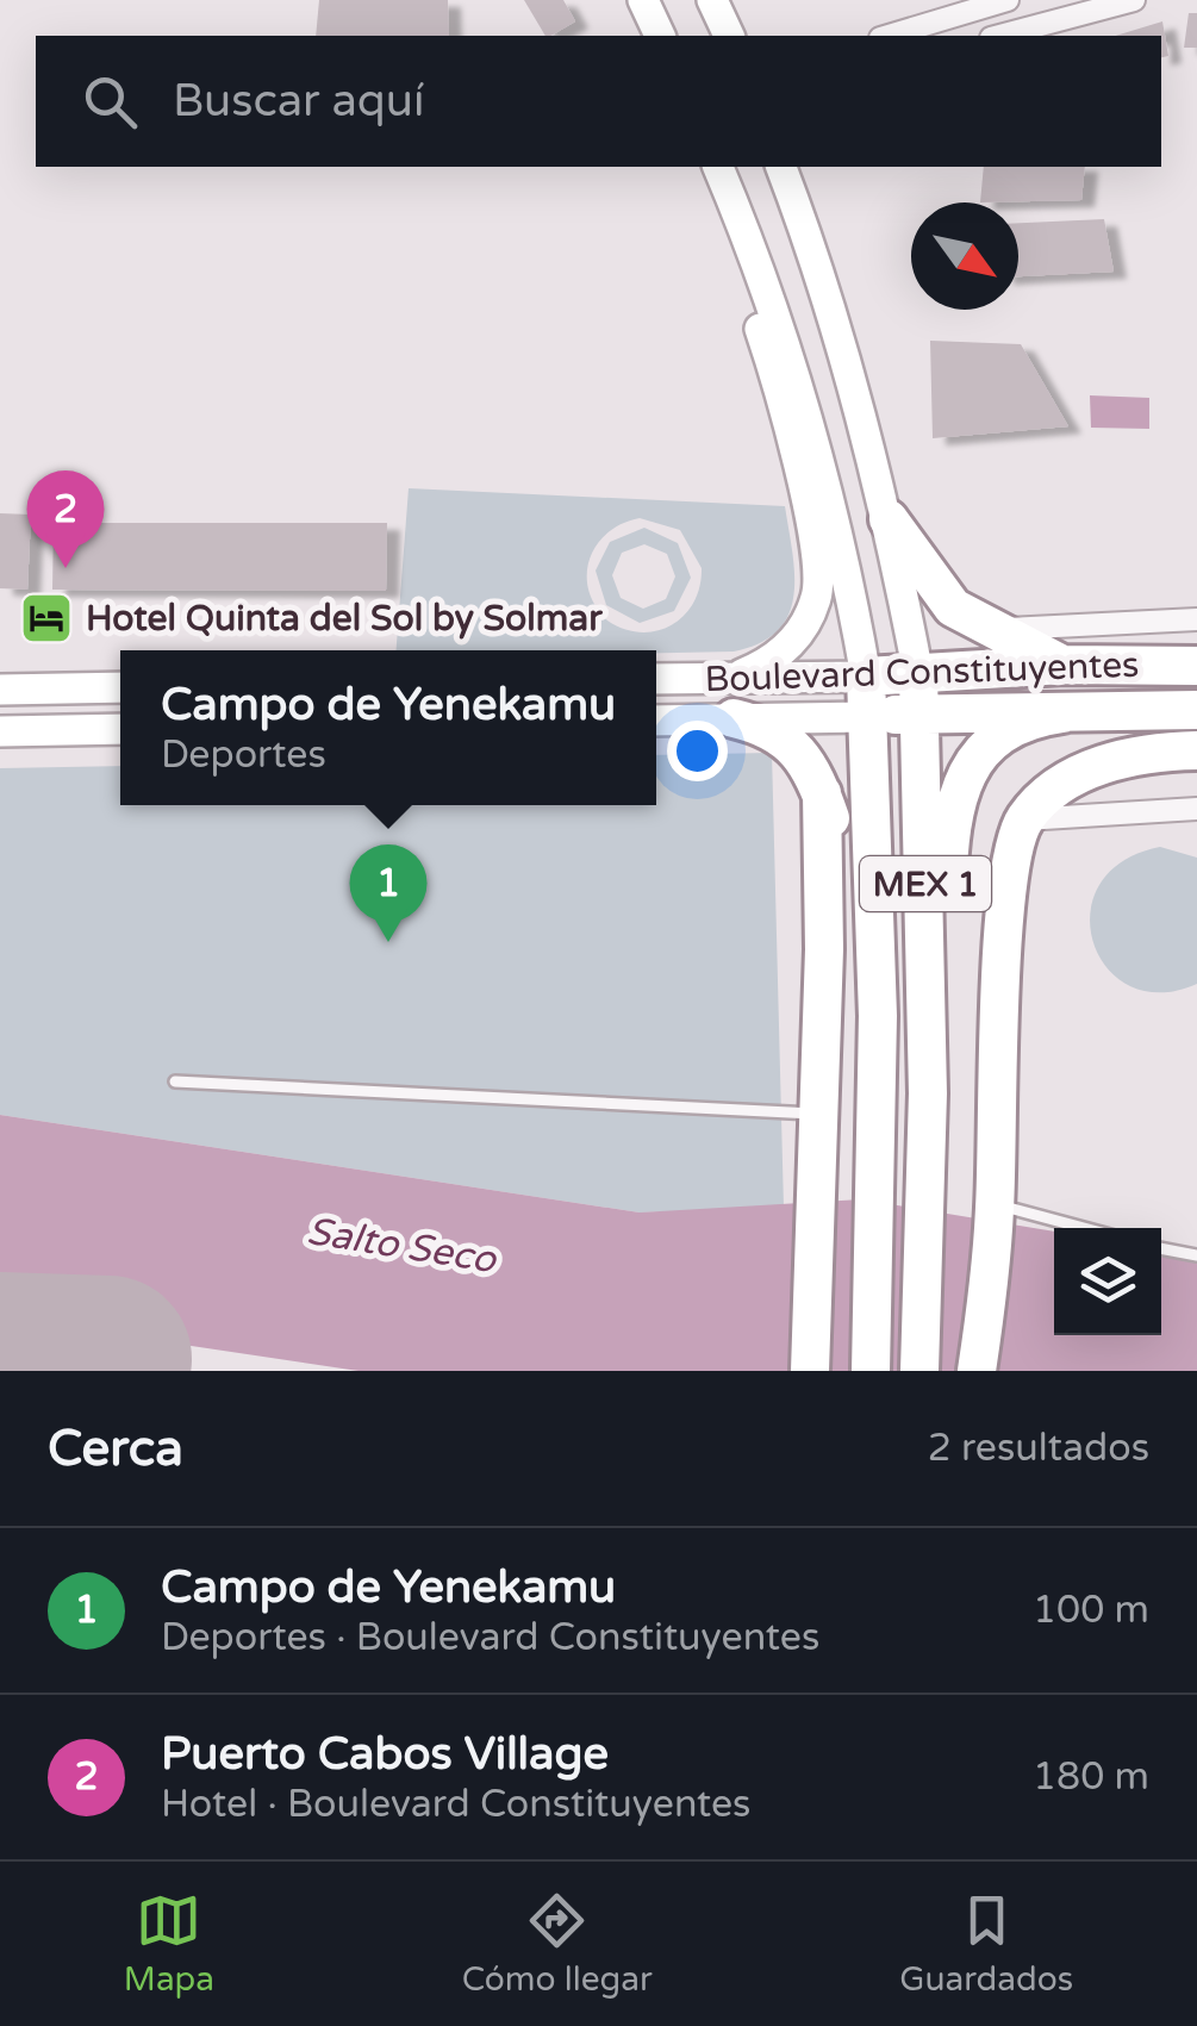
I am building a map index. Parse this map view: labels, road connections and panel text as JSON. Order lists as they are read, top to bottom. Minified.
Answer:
{"streets":{"highway":["Boulevard Constituyentes","MEX 1"]},"crossings":[["Boulevard Constituyentes","MEX 1"]],"water":["Salto Seco"],"places":{"hotel":["Hotel Quinta del Sol by Solmar"]},"north":"bottom right","page":{"search":"Buscar aquí","pins":["2","1"],"popup":["Campo de Yenekamu","Deportes"],"heading":["Cerca","2 resultados"],"list":[{"mark":"1","name":"Campo de Yenekamu","note":"Deportes · Boulevard Constituyentes","value":"100 m"},{"mark":"2","name":"Puerto Cabos Village","note":"Hotel · Boulevard Constituyentes","value":"180 m"}],"nav":["Mapa","Cómo llegar","Guardados"]}}
